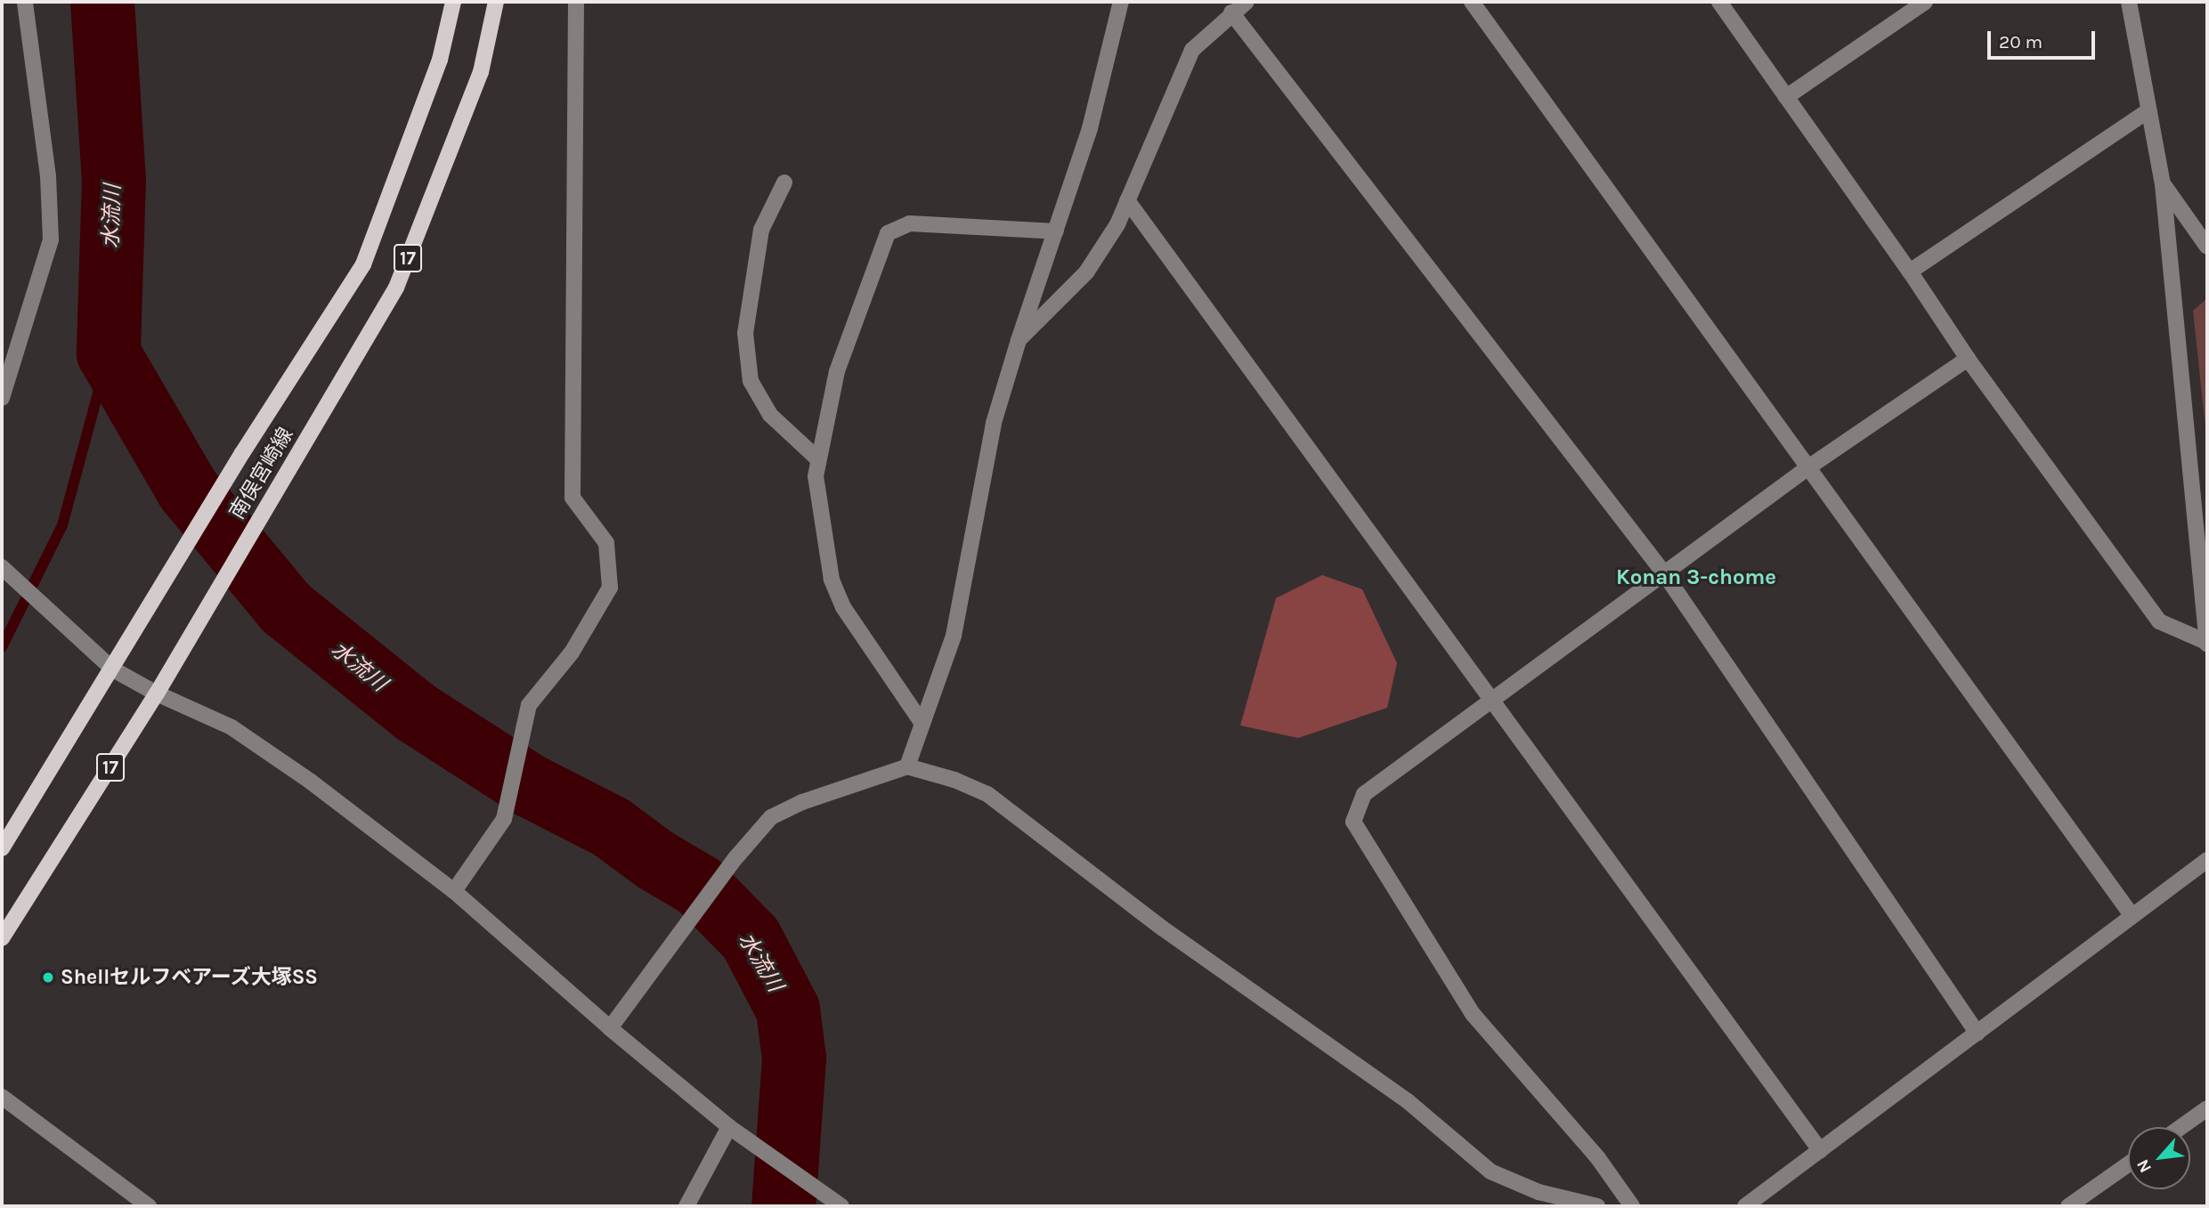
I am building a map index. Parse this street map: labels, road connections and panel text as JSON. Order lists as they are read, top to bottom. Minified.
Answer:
{"streets":{"main road":["17","南俣宮崎線"]},"districts":["Konan 3-chome"],"water":["水流川"],"places":["Shellセルフベアーズ大塚SS"],"scale_bar":"20 m","north":"bottom left"}
